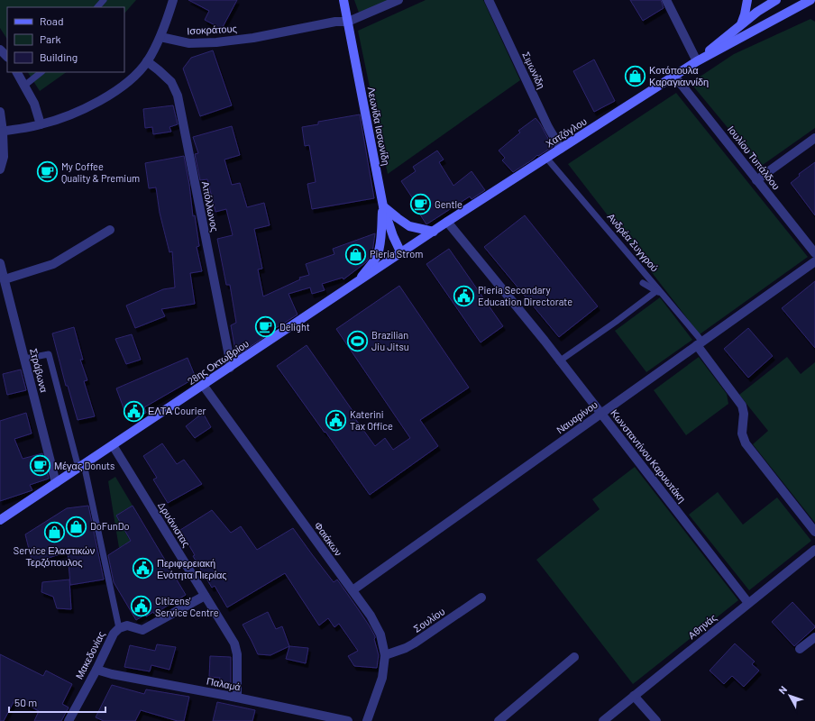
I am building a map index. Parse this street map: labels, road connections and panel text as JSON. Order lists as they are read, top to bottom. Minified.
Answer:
{"streets":{"main road":["Λεωνίδα Ιασωνίδη","Χατζόγλου","28ης Οκτωβρίου"],"street":["Ισοκράτους","Σιμωνίδη","Ιουλίου Τυπάλδου","Απόλλωνος","Ανδρέα Συγγρού","Στράβωνα","Ναυαρίνου","Κωνσταντίνου Καρυωτάκη","Δρυάνιστας","Φαιάκων","Σουλίου","Αθηνάς","Μακεδονίας","Παλαμά"]},"crossings":[["Ισοκράτους","Λεωνίδα Ιασωνίδη"],["Σιμωνίδη","Χατζόγλου"],["Λεωνίδα Ιασωνίδη","28ης Οκτωβρίου"],["Χατζόγλου","Ιουλίου Τυπάλδου"],["Χατζόγλου","Ανδρέα Συγγρού"],["Χατζόγλου","28ης Οκτωβρίου"],["Χατζόγλου","Κωνσταντίνου Καρυωτάκη"],["Απόλλωνος","28ης Οκτωβρίου"],["Ανδρέα Συγγρού","Ναυαρίνου"],["28ης Οκτωβρίου","Στράβωνα"],["28ης Οκτωβρίου","Κωνσταντίνου Καρυωτάκη"],["28ης Οκτωβρίου","Δρυάνιστας"],["28ης Οκτωβρίου","Φαιάκων"],["Ναυαρίνου","Κωνσταντίνου Καρυωτάκη"],["Ναυαρίνου","Φαιάκων"],["Κωνσταντίνου Καρυωτάκη","Αθηνάς"],["Δρυάνιστας","Μακεδονίας"],["Δρυάνιστας","Παλαμά"],["Φαιάκων","Σουλίου"],["Μακεδονίας","Παλαμά"]],"places":{"shop":["Κοτόπουλα Καραγιαννίδη","Pieria Strom","DoFunDo","Service Ελαστικών Τερζόπουλος"],"cafe":["My Coffee Quality & Premium","Gentle","Delight","Μέγας Donuts"],"public building":["Pieria Secondary Education Directorate","ΕΛΤΑ Courier","Katerini Tax Office","Περιφερειακή Ενότητα Πιερίας","Citizens' Service Centre"],"sports":["Brazilian Jiu Jitsu"]},"legend":["Road","Park","Building"],"scale_bar":"50 m","north":"top left"}
